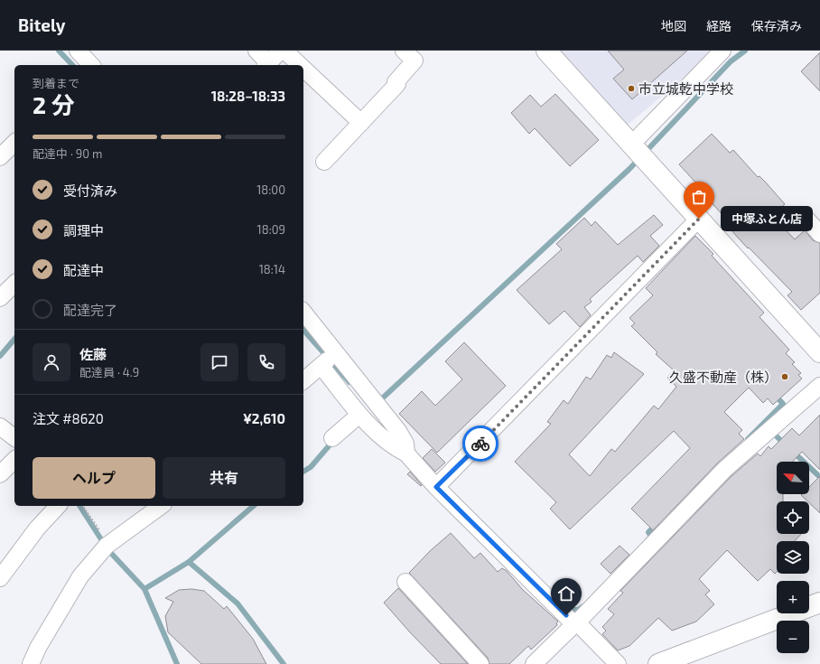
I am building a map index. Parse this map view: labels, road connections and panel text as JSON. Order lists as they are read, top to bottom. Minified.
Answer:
{"places":["市立城乾中学校","中塚ふとん店","久盛不動産（株）"],"north":"top left","page":{"header":"Bitely","nav":["地図","経路","保存済み"],"heading":["2 分","到着まで","18:28–18:33"],"panel":["佐藤","配達員 · 4.9","注文 #8620","¥2,610"],"bar":"配達中 · 90 m","list":[["受付済み","18:00"],["調理中","18:09"],["配達中","18:14"],"配達完了"],"bubble":"中塚ふとん店","buttons":["ヘルプ","共有"],"map_buttons":["+","−"]}}
